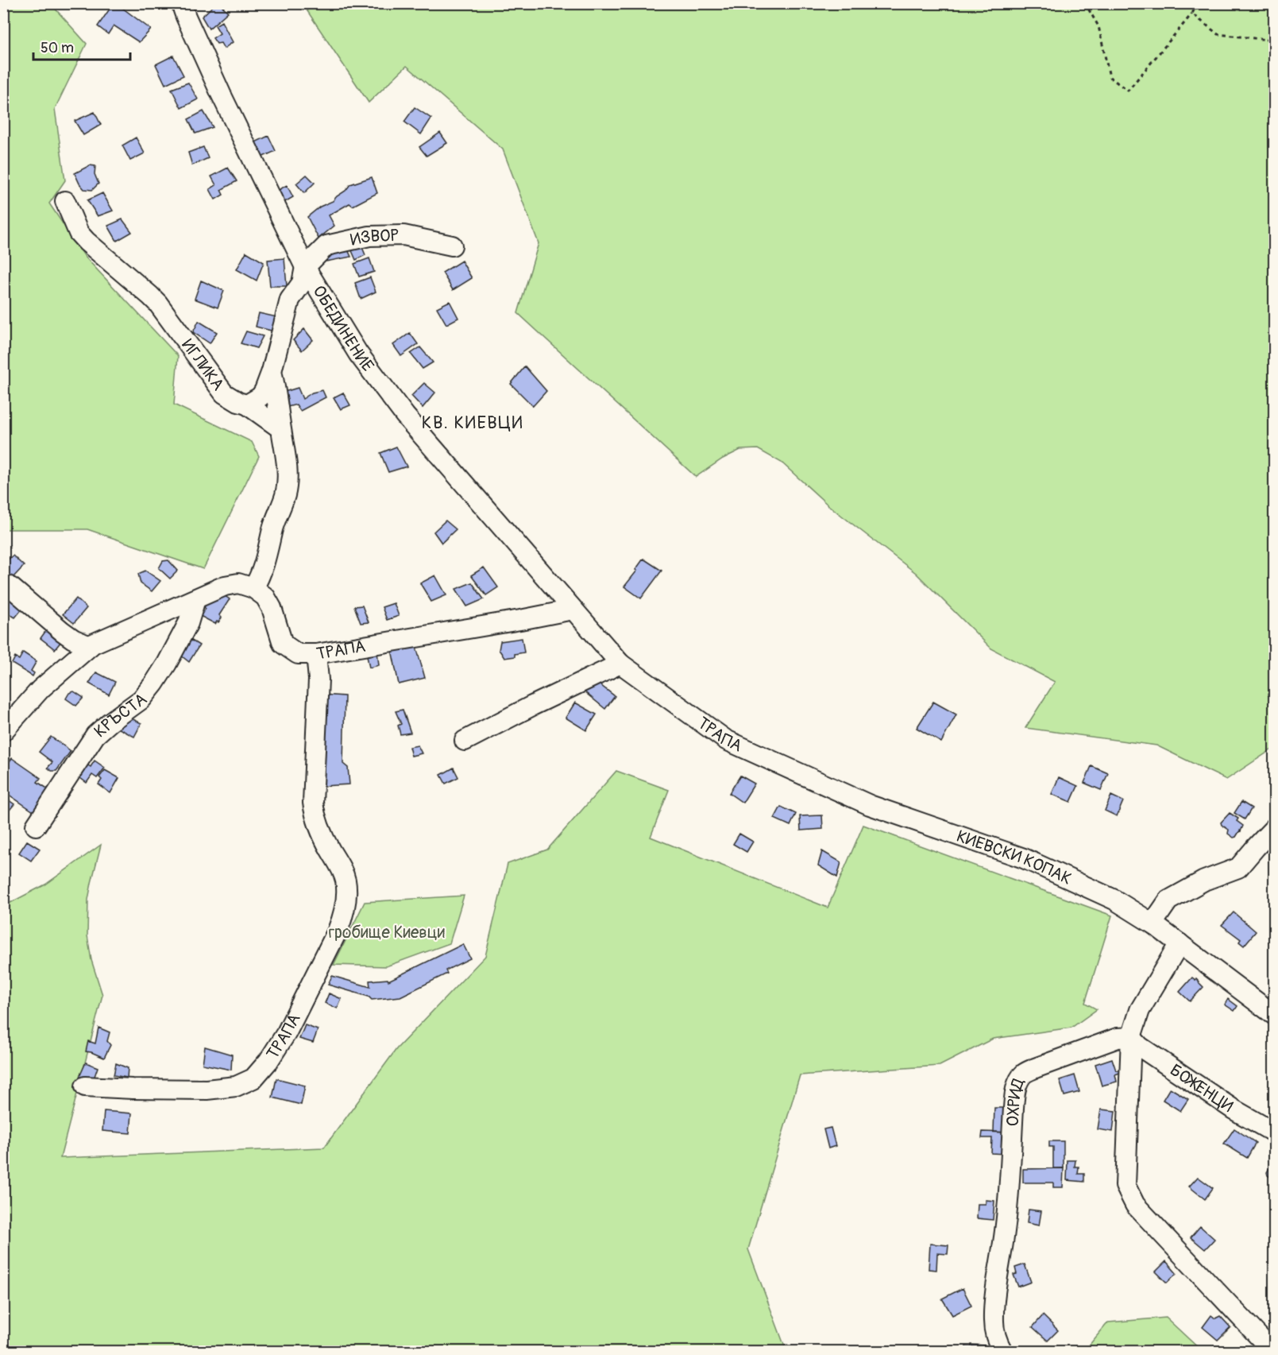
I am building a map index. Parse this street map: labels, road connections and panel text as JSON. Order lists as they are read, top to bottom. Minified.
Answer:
{"streets":{"street":["ИЗВОР","ОБЕДИНЕНИЕ","ИГЛИКА","ТРАПА","КРЪСТА","КИЕВСКИ КОПАК","БОЖЕНЦИ","ОХРИД"]},"crossings":[["ИЗВОР","ОБЕДИНЕНИЕ"],["ОБЕДИНЕНИЕ","ТРАПА"],["ТРАПА","КИЕВСКИ КОПАК"],["БОЖЕНЦИ","ОХРИД"]],"districts":["КВ. КИЕВЦИ"],"parks":["гробище Киевци"],"scale_bar":"50 m"}
